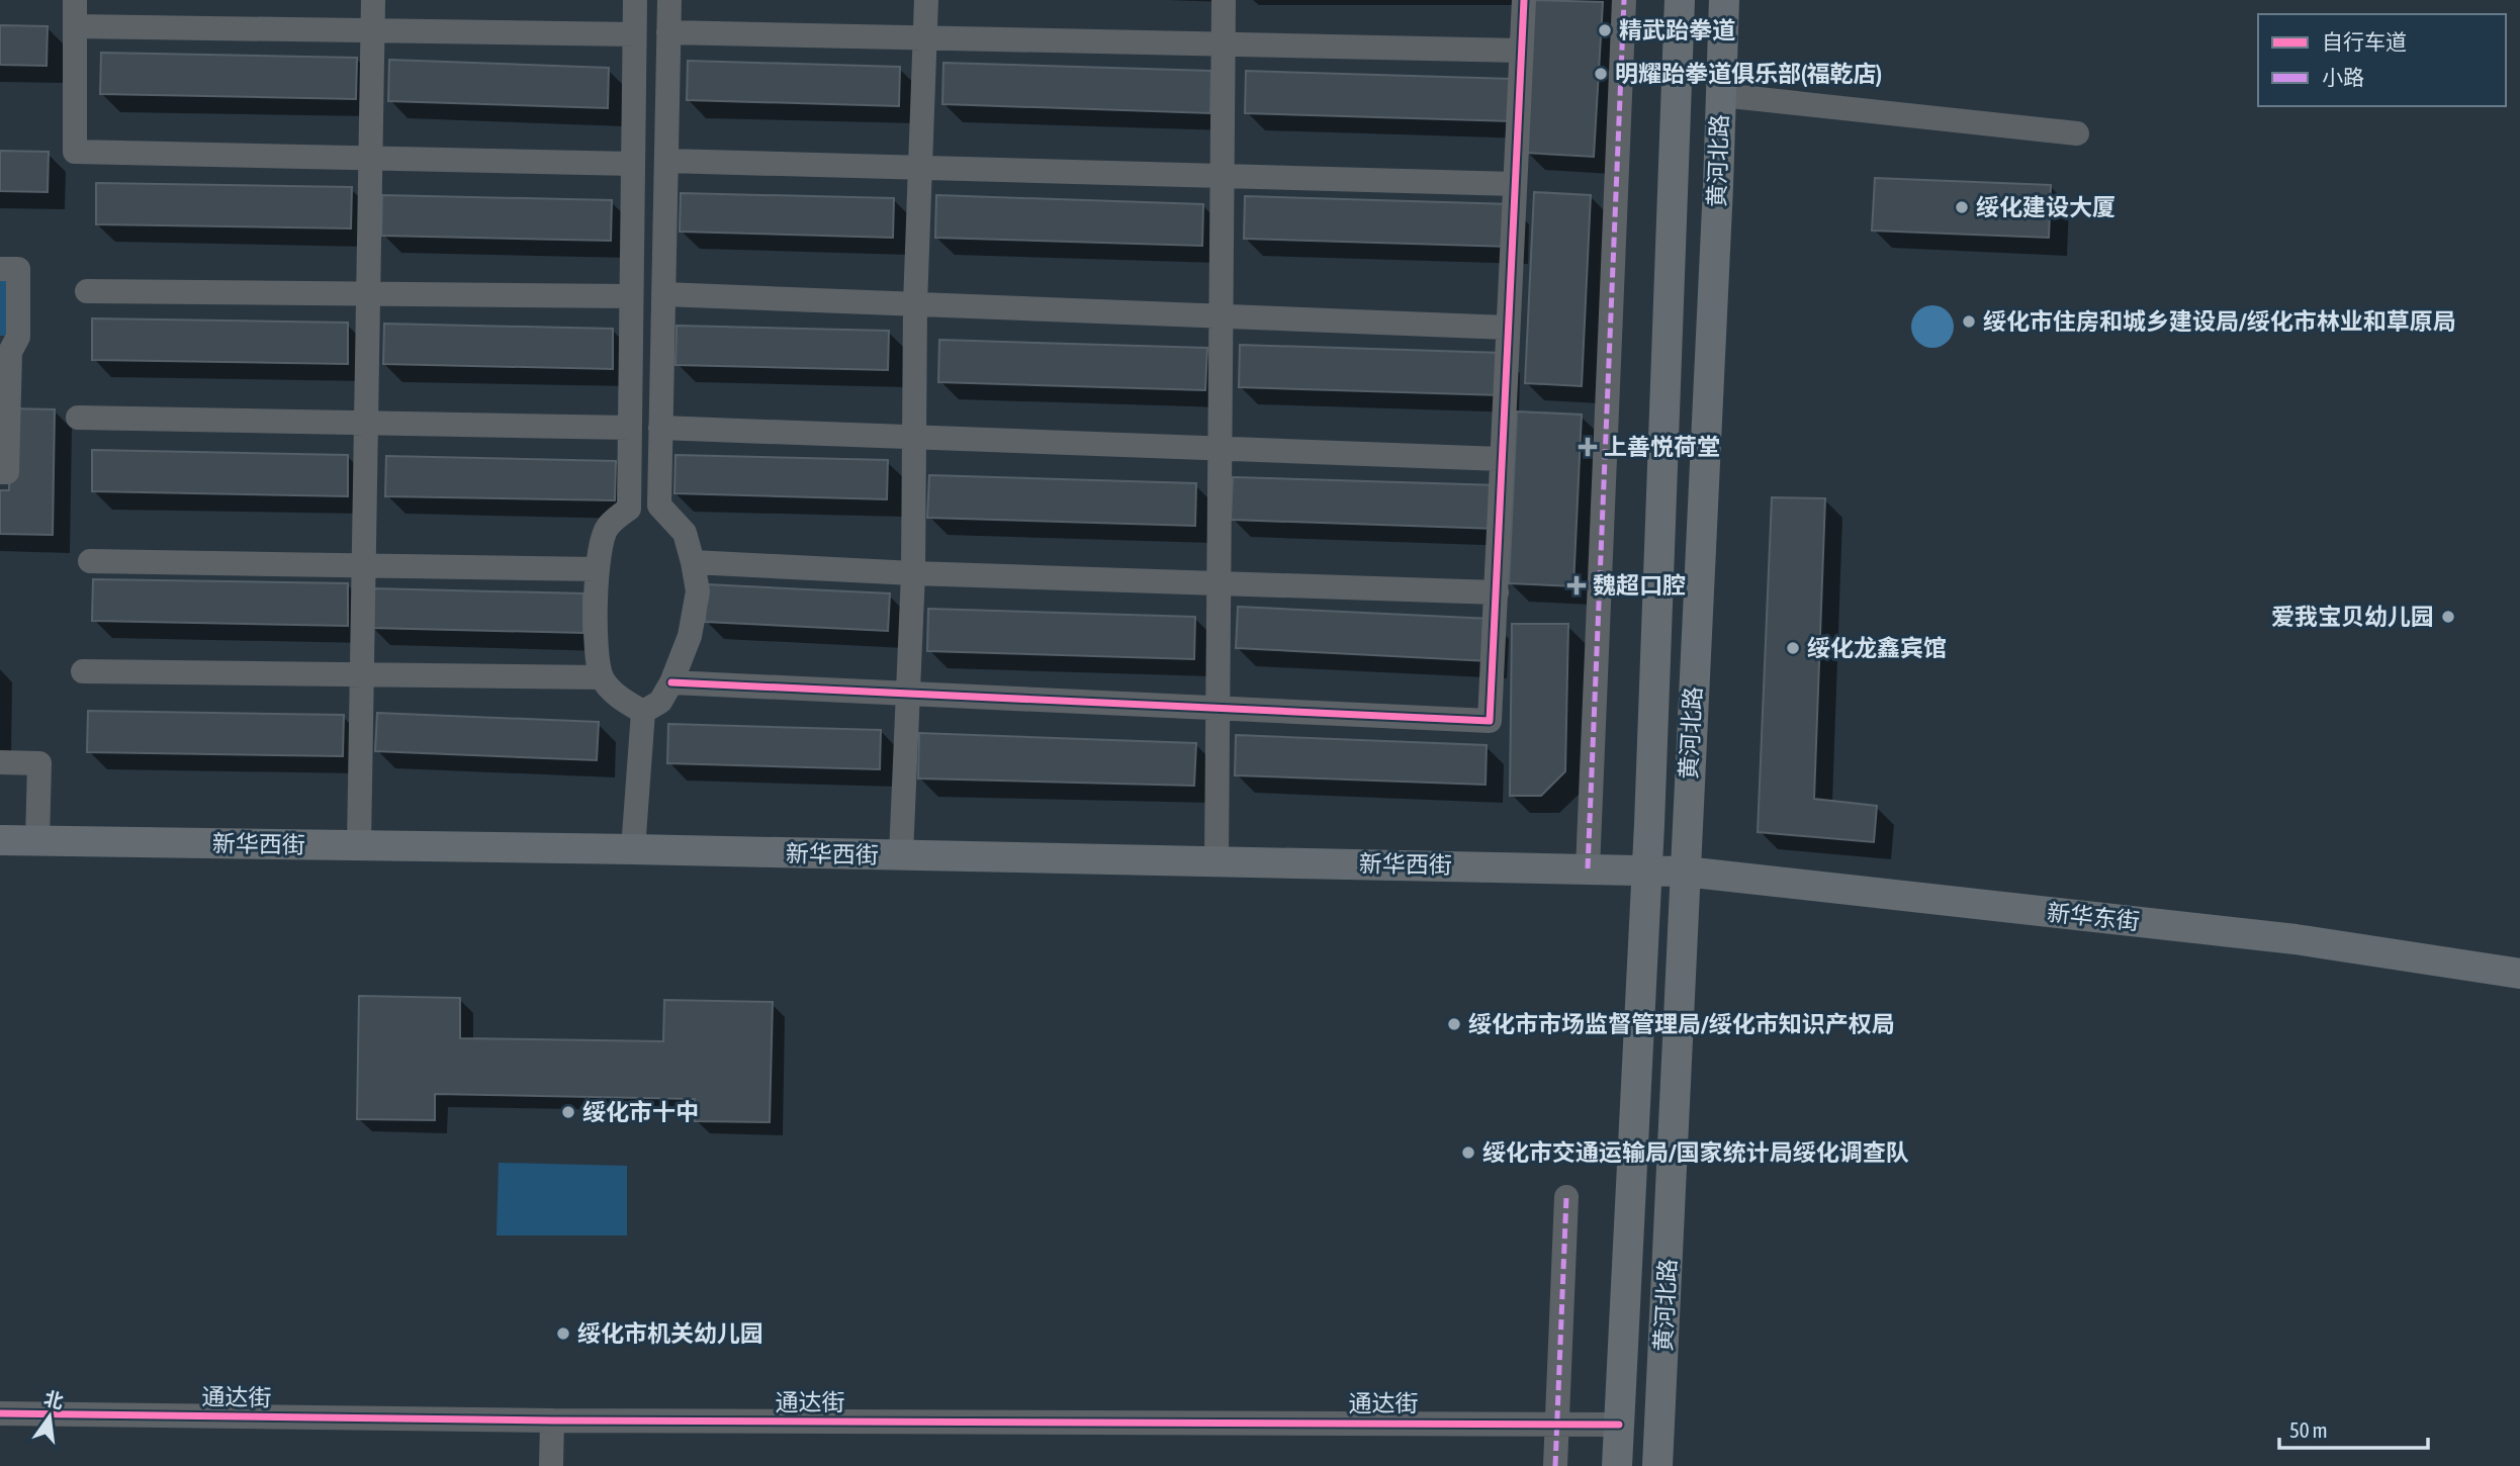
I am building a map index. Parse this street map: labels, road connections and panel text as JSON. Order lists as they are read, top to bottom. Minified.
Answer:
{"streets":{"main road":["黄河北路","新华西街","新华东街"],"street":["通达街"]},"crossings":[["黄河北路","新华西街"],["黄河北路","新华东街"],["黄河北路","通达街"],["新华西街","新华东街"]],"places":{"other":["精武跆拳道","明耀跆拳道俱乐部(福乾店)","绥化建设大厦","绥化市住房和城乡建设局/绥化市林业和草原局","爱我宝贝幼儿园","绥化龙鑫宾馆","绥化市市场监督管理局/绥化市知识产权局","绥化市十中","绥化市交通运输局/国家统计局绥化调查队","绥化市机关幼儿园"],"health":["上善悦荷堂","魏超口腔"]},"legend":["自行车道","小路"],"scale_bar":"50 m","north":"top"}
